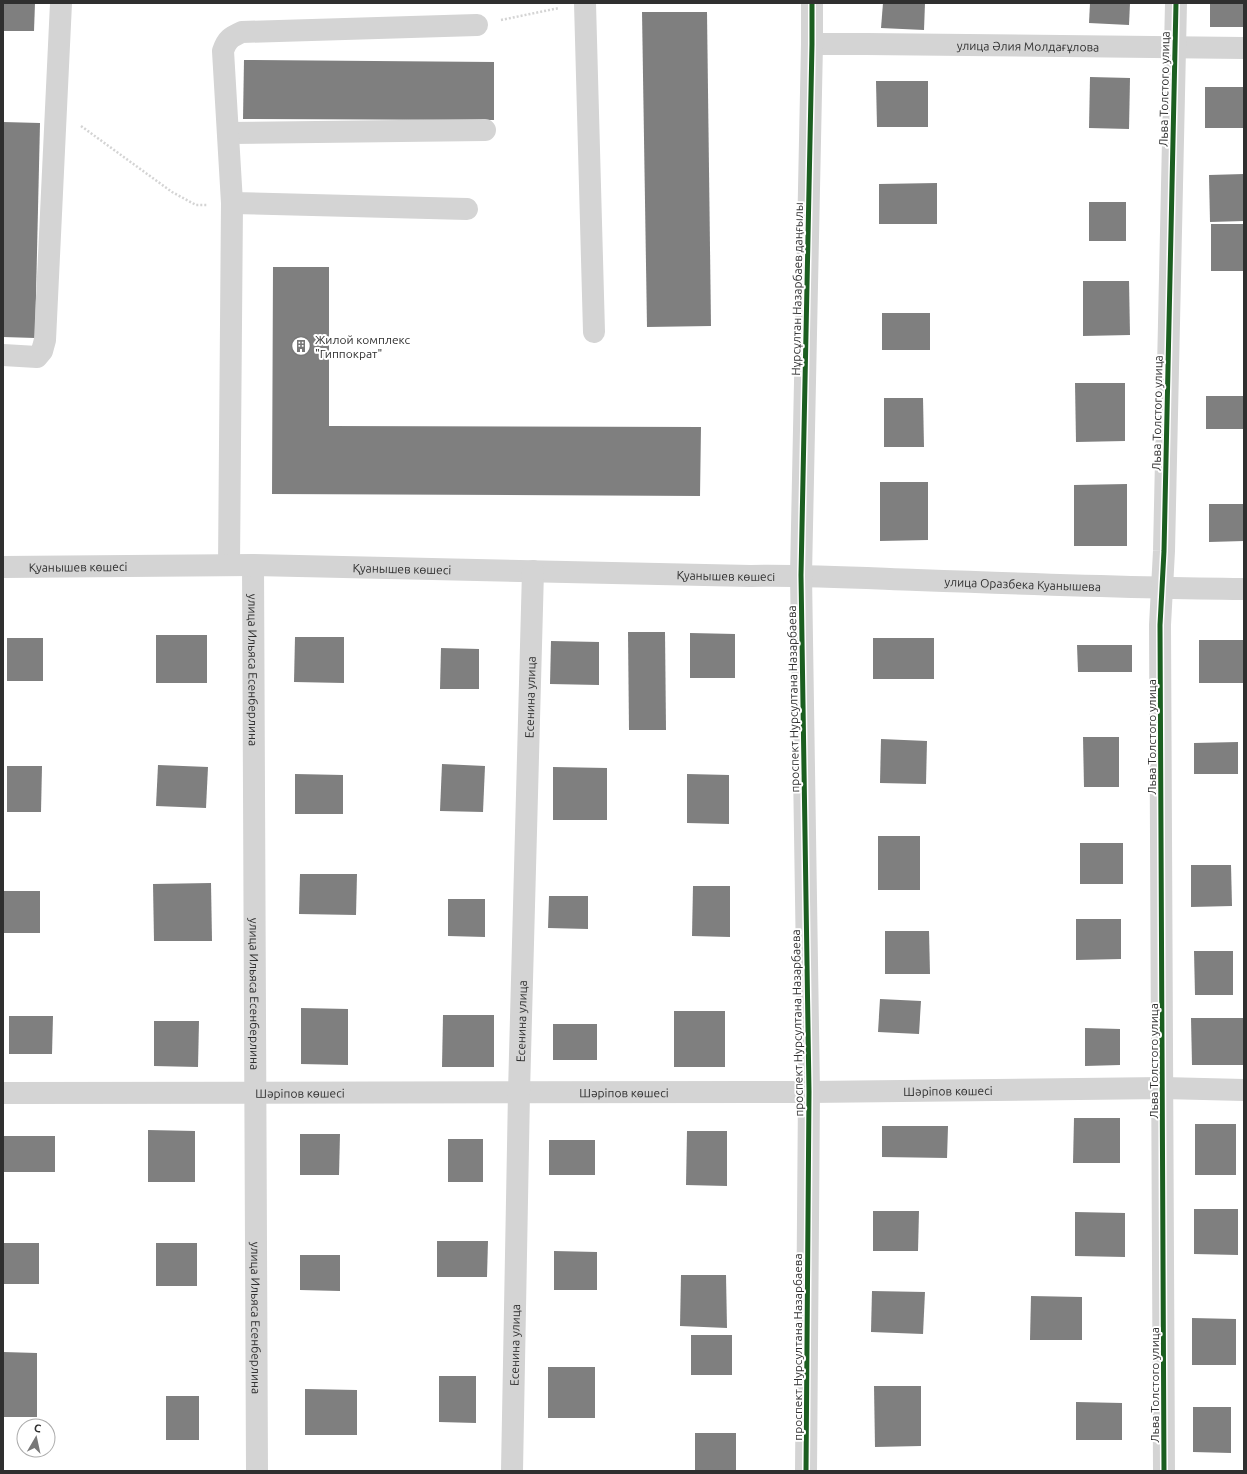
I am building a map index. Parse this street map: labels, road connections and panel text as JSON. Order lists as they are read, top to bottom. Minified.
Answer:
{"streets":{"street":["улица Әлия Молдағұлова","Льва Толстого улица","Нұрсұлтан Назарбаев даңғылы","Қуанышев көшесі","улица Оразбека Куанышева","улица Ильяса Есенберлина","Есенина улица","проспект Нурсултана Назарбаева","Шәріпов көшесі"]},"crossings":[["улица Әлия Молдағұлова","Льва Толстого улица"],["улица Әлия Молдағұлова","Нұрсұлтан Назарбаев даңғылы"],["Льва Толстого улица","улица Оразбека Куанышева"],["Льва Толстого улица","Шәріпов көшесі"],["Нұрсұлтан Назарбаев даңғылы","Қуанышев көшесі"],["Нұрсұлтан Назарбаев даңғылы","улица Оразбека Куанышева"],["Нұрсұлтан Назарбаев даңғылы","проспект Нурсултана Назарбаева"],["Қуанышев көшесі","улица Оразбека Куанышева"],["Қуанышев көшесі","улица Ильяса Есенберлина"],["Қуанышев көшесі","Есенина улица"],["Қуанышев көшесі","проспект Нурсултана Назарбаева"],["улица Оразбека Куанышева","проспект Нурсултана Назарбаева"],["улица Ильяса Есенберлина","Шәріпов көшесі"],["Есенина улица","Шәріпов көшесі"],["проспект Нурсултана Назарбаева","Шәріпов көшесі"]],"places":{"building":["Жилой комплекс \"Гиппократ\""]},"north":"top"}
